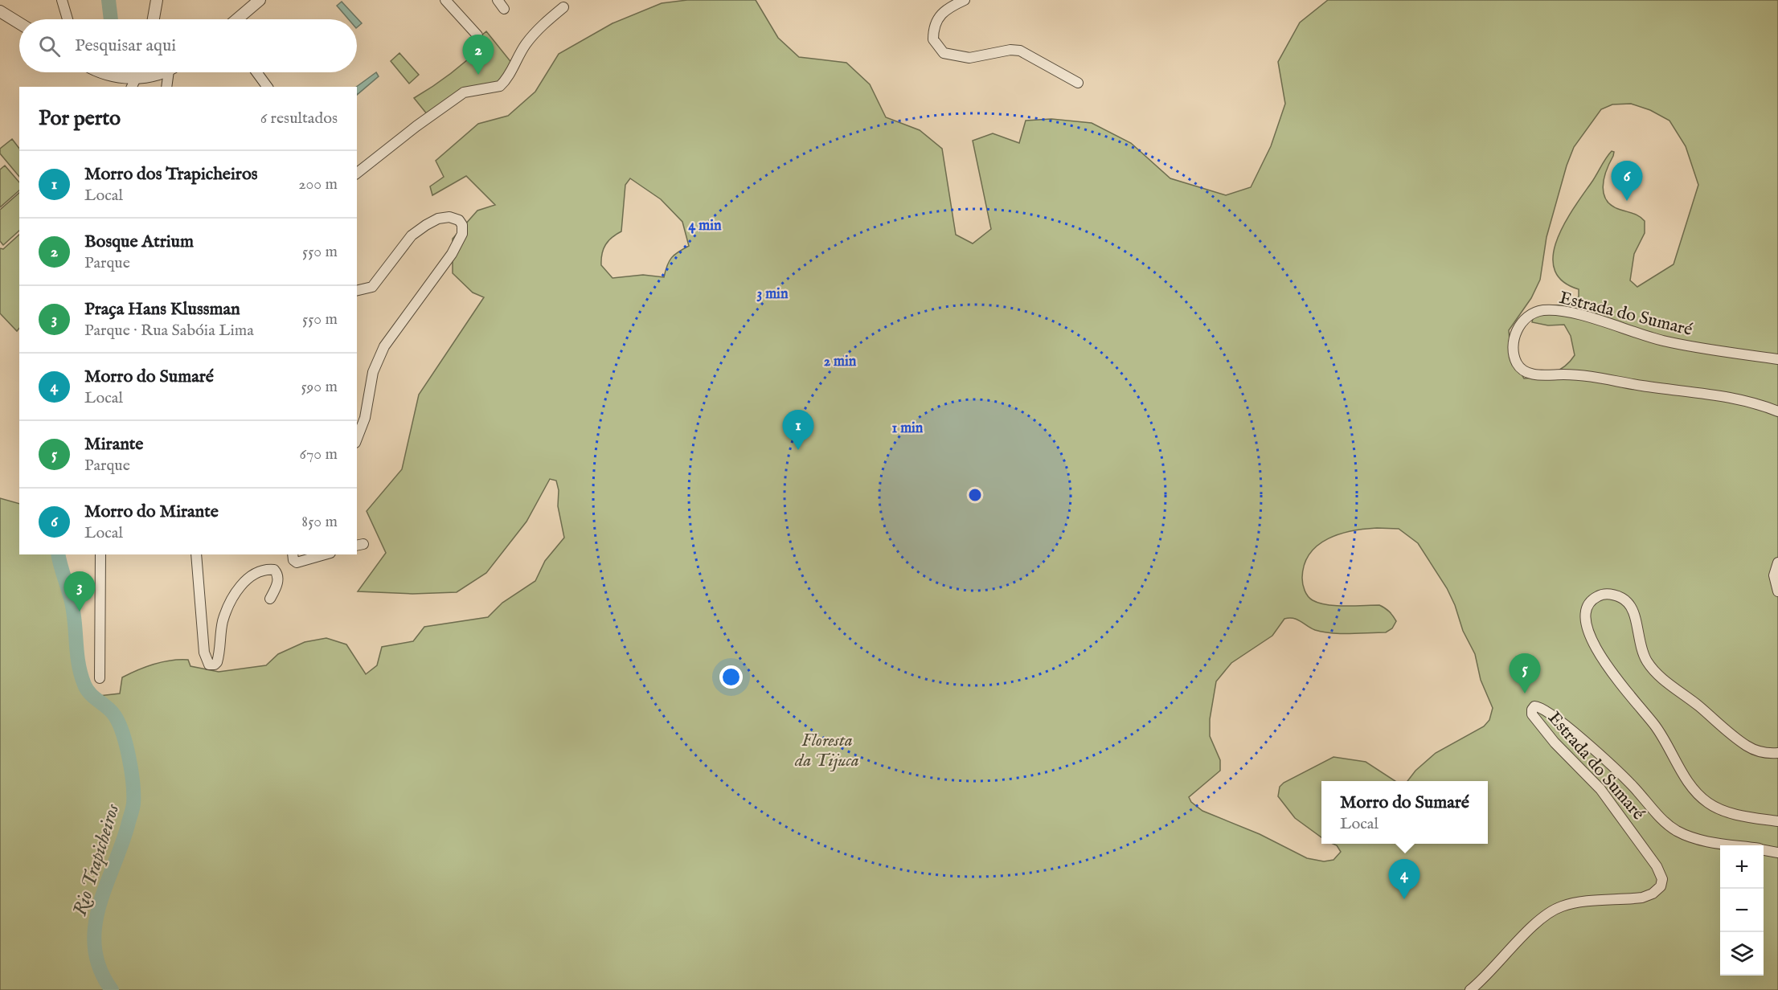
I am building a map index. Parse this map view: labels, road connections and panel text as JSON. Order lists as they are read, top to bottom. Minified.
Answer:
{"streets":{"street":["Estrada do Sumaré"]},"water":["Rio Trapicheiros"],"parks":["Floresta da Tijuca"],"page":{"search":"Pesquisar aqui","pins":["2","6","1","3","5","4"],"heading":["Por perto","6 resultados"],"list":[{"mark":"1","name":"Morro dos Trapicheiros","note":"Local","value":"200 m"},{"mark":"2","name":"Bosque Atrium","note":"Parque","value":"550 m"},{"mark":"3","name":"Praça Hans Klussman","note":"Parque · Rua Sabóia Lima","value":"550 m"},{"mark":"4","name":"Morro do Sumaré","note":"Local","value":"590 m"},{"mark":"5","name":"Mirante","note":"Parque","value":"670 m"},{"mark":"6","name":"Morro do Mirante","note":"Local","value":"850 m"}],"popup":["Morro do Sumaré","Local"],"map_buttons":["+","−"]},"rings":["4 min","3 min","2 min","1 min"]}
